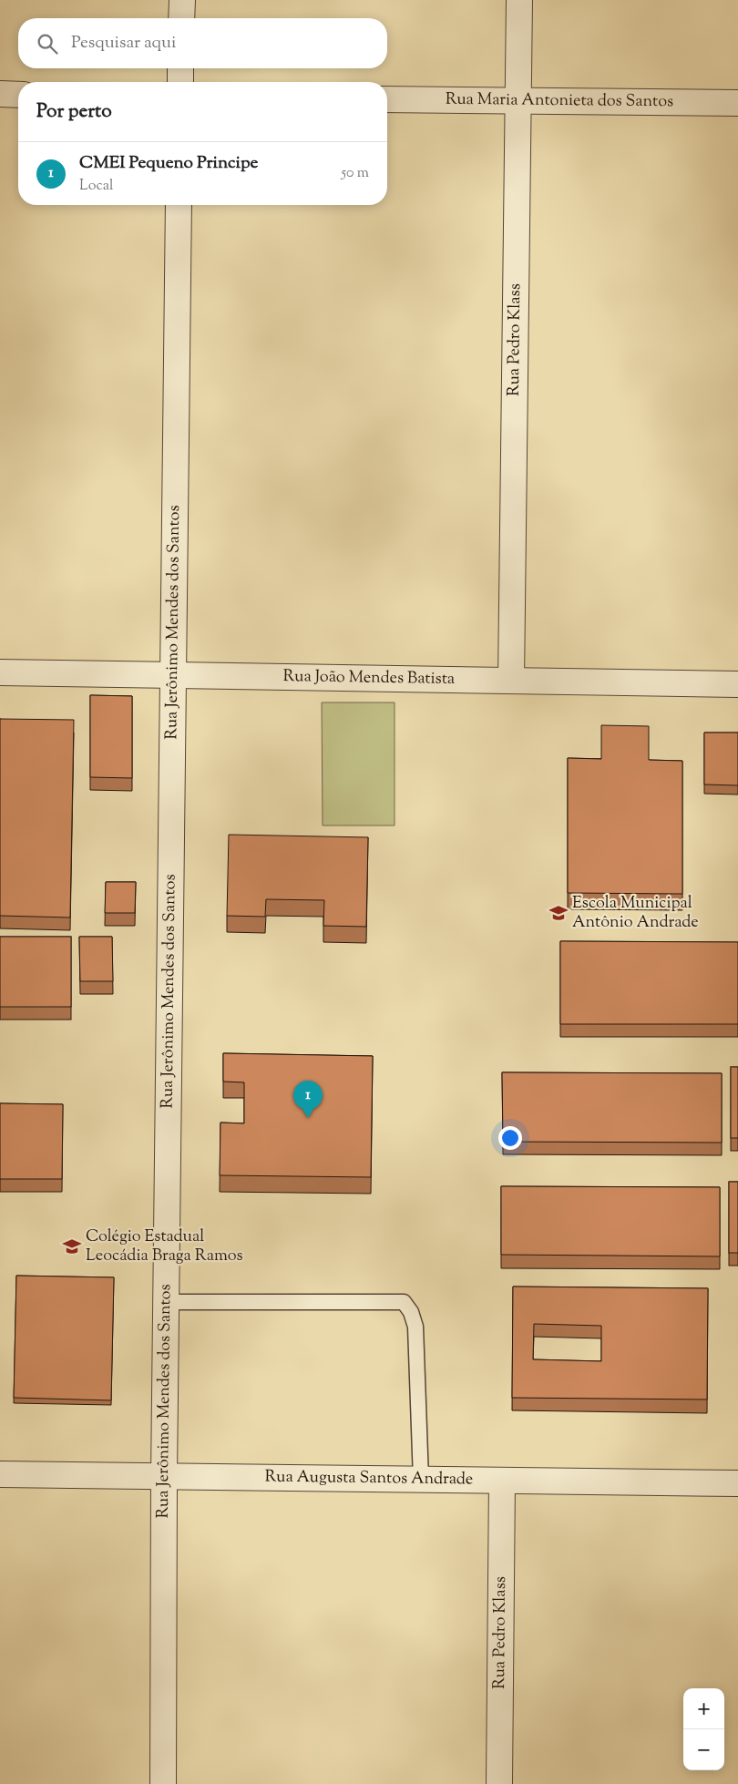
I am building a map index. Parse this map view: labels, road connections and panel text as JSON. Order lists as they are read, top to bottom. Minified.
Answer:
{"streets":{"street":["Rua Maria Antonieta dos Santos","Rua Pedro Klass","Rua Jerônimo Mendes dos Santos","Rua João Mendes Batista","Rua Augusta Santos Andrade"]},"crossings":[["Rua Maria Antonieta dos Santos","Rua Pedro Klass"],["Rua Pedro Klass","Rua João Mendes Batista"],["Rua Pedro Klass","Rua Augusta Santos Andrade"],["Rua Jerônimo Mendes dos Santos","Rua João Mendes Batista"],["Rua Jerônimo Mendes dos Santos","Rua Augusta Santos Andrade"]],"places":{"school or university":["Escola Municipal Antônio Andrade","Colégio Estadual Leocádia Braga Ramos"]},"page":{"search":"Pesquisar aqui","heading":"Por perto","list":[{"mark":"1","name":"CMEI Pequeno Principe","note":"Local","value":"50 m"}],"pins":"1","map_buttons":["+","−"]}}
